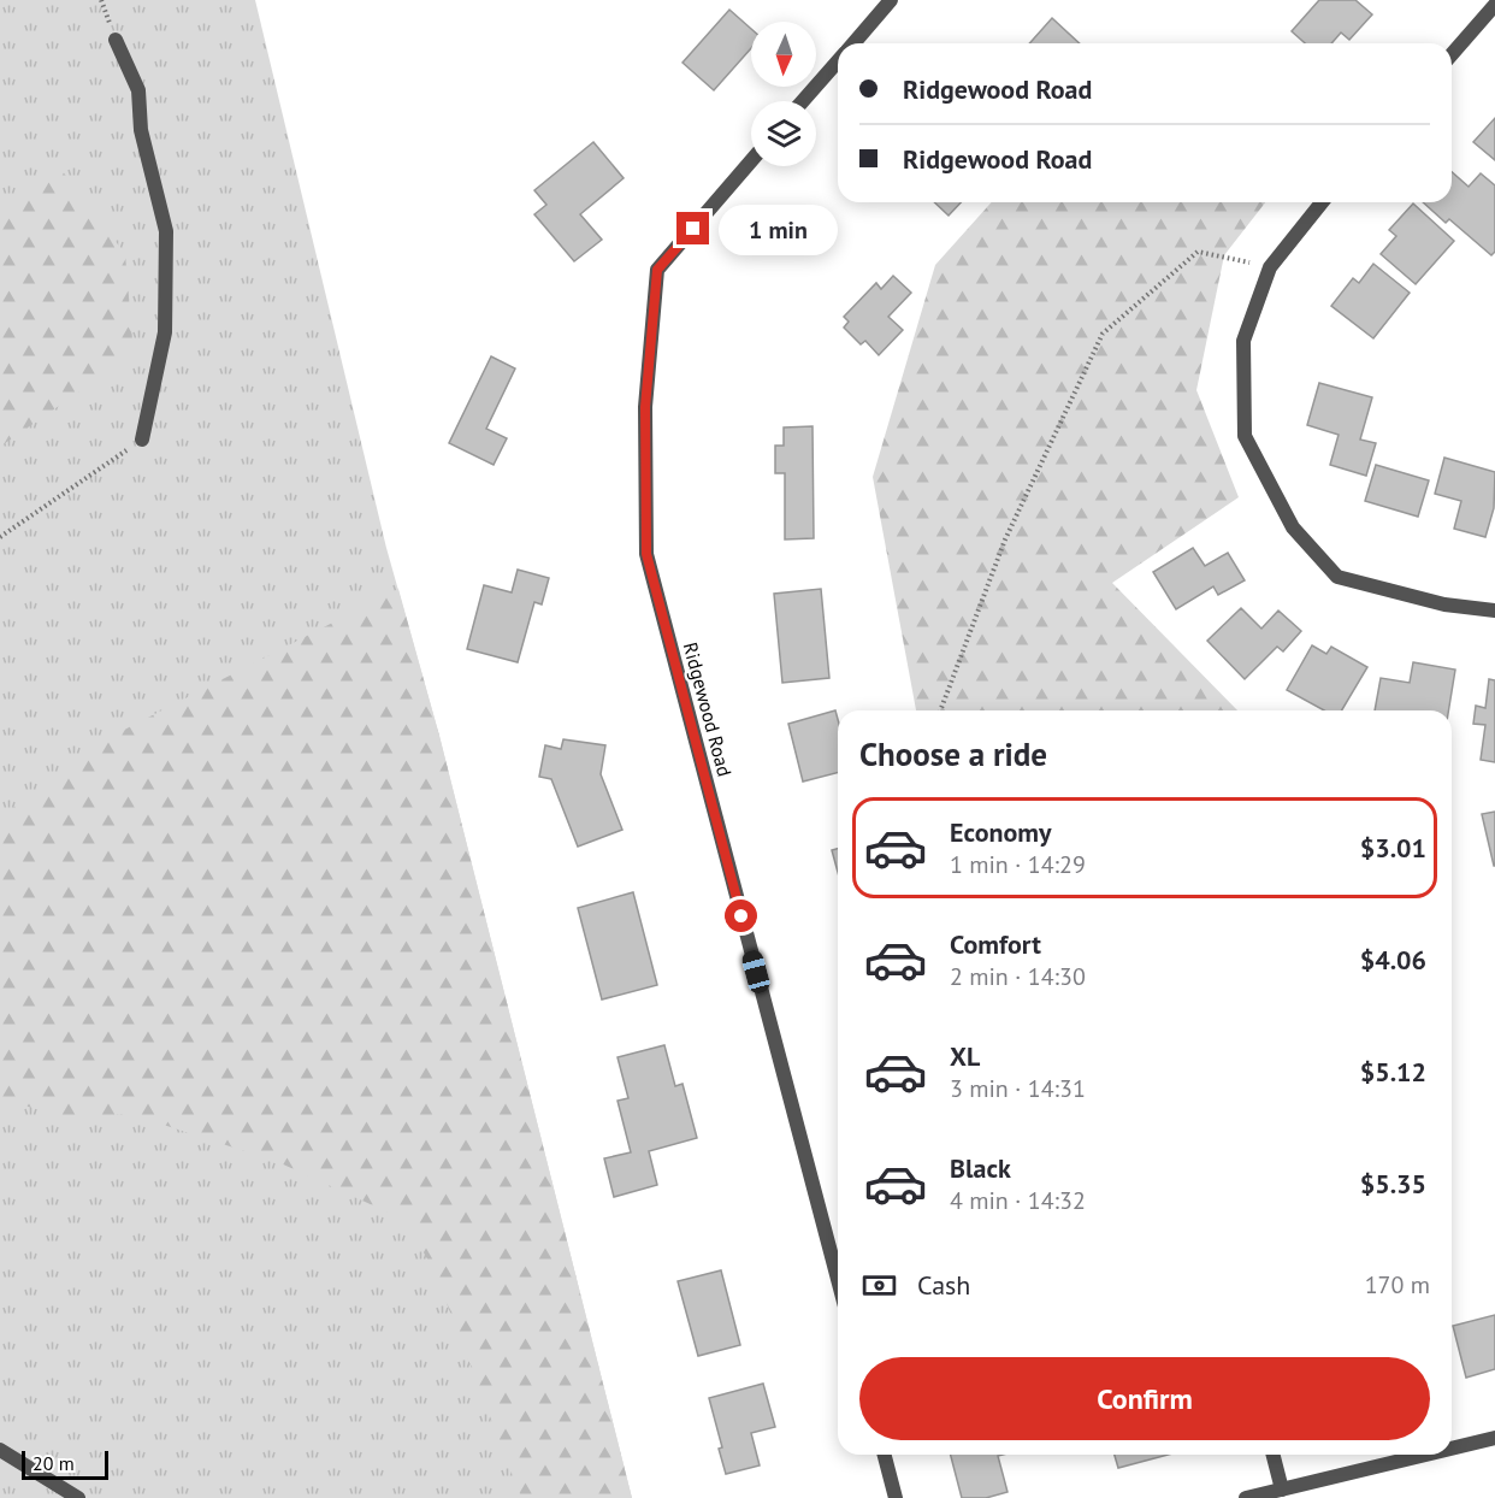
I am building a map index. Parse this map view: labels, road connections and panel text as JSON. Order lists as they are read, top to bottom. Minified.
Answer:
{"streets":{"street":["Ridgewood Road"]},"scale_bar":"20 m","north":"bottom","page":{"banner":["Ridgewood Road","Ridgewood Road"],"bubble":"1 min","heading":"Choose a ride","list":[{"name":"Economy","note":"1 min · 14:29","value":"$3.01"},{"name":"Comfort","note":"2 min · 14:30","value":"$4.06"},{"name":"XL","note":"3 min · 14:31","value":"$5.12"},{"name":"Black","note":"4 min · 14:32","value":"$5.35"}],"pay":["Cash","170 m"],"buttons":"Confirm","scale":"20 m"}}
